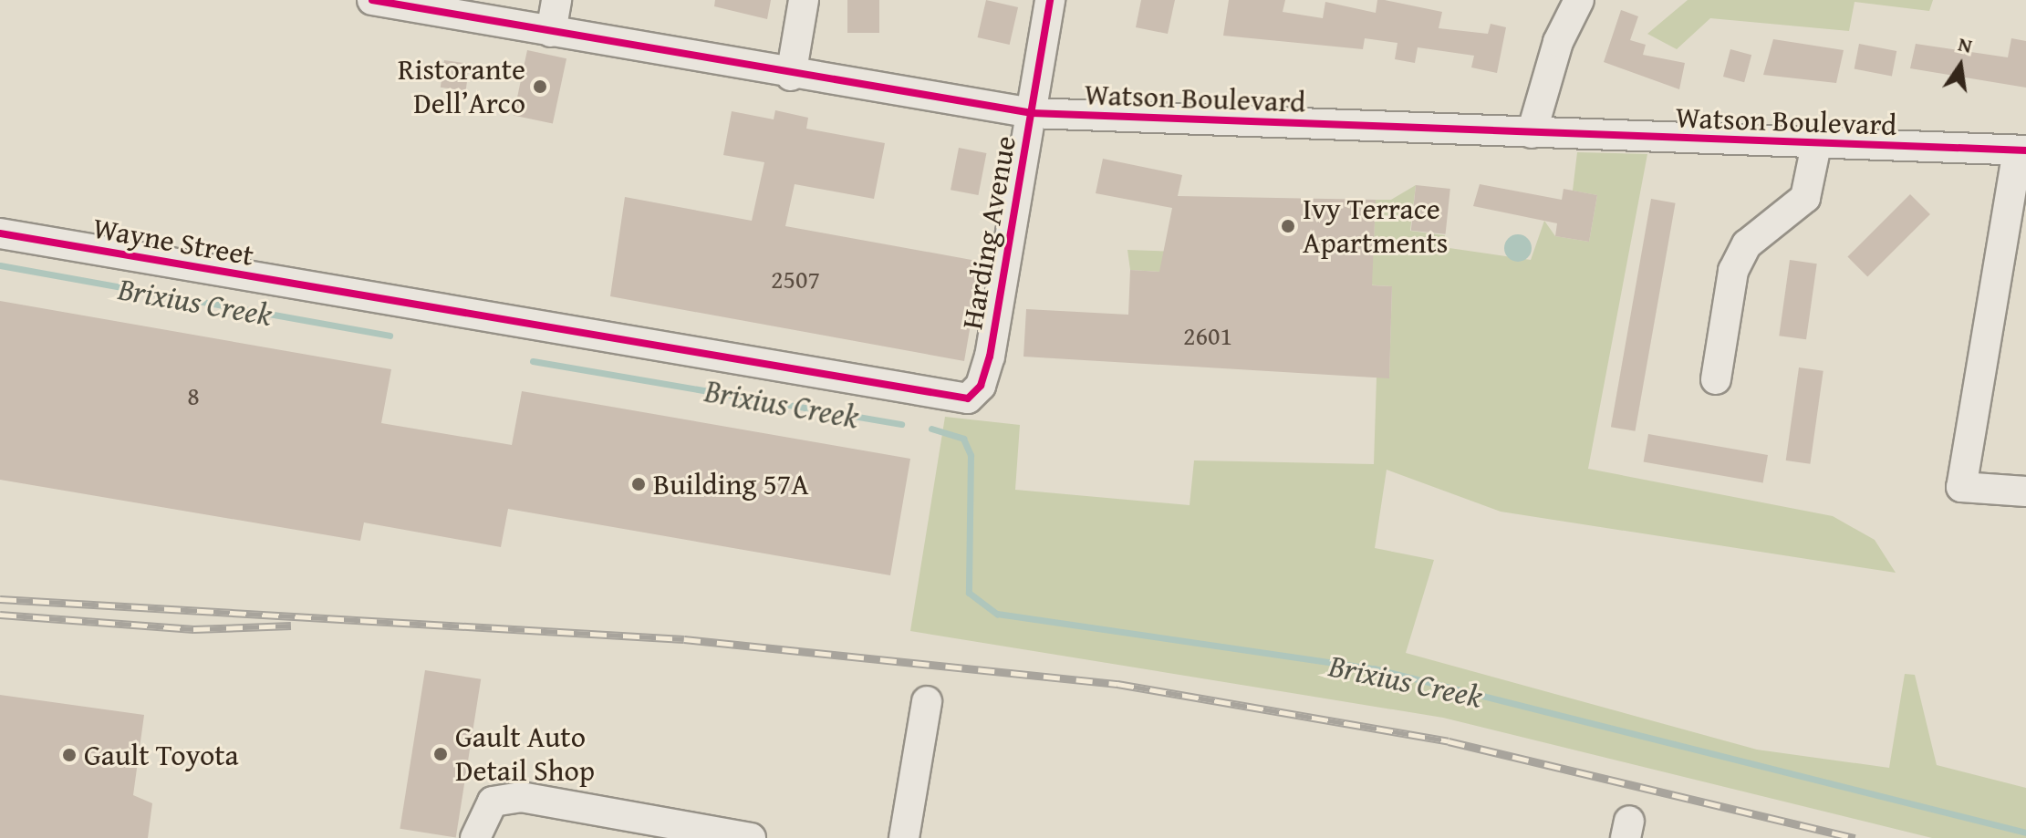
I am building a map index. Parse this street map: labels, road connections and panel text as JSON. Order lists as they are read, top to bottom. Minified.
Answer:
{"streets":{"street":["Watson Boulevard","Harding Avenue","Wayne Street"]},"crossings":[["Watson Boulevard","Harding Avenue"],["Harding Avenue","Wayne Street"]],"water":["Brixius Creek"],"places":["Ristorante Dell’Arco","Ivy Terrace Apartments","Building 57A","Gault Auto Detail Shop","Gault Toyota"],"house_numbers":["2507","2601","8"],"north":"top"}
